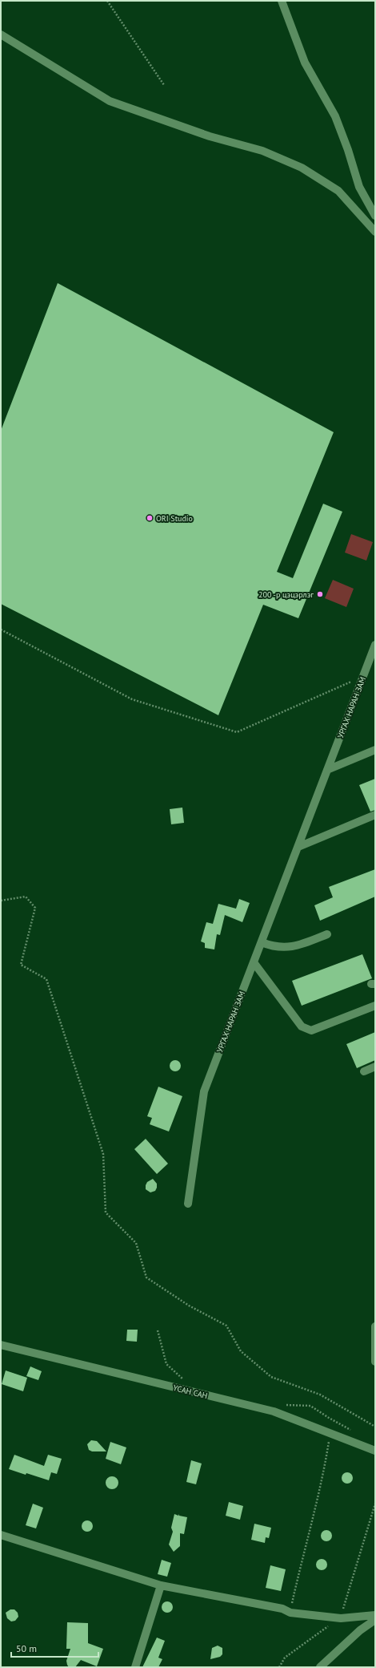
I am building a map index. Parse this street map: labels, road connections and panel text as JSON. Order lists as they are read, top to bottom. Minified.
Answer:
{"streets":{"street":["УРГАХ НАРАН ЗАМ","ҮСАН САН"]},"places":["ORI Studio","200 -р цэцэрлэг"],"scale_bar":"50 m"}
